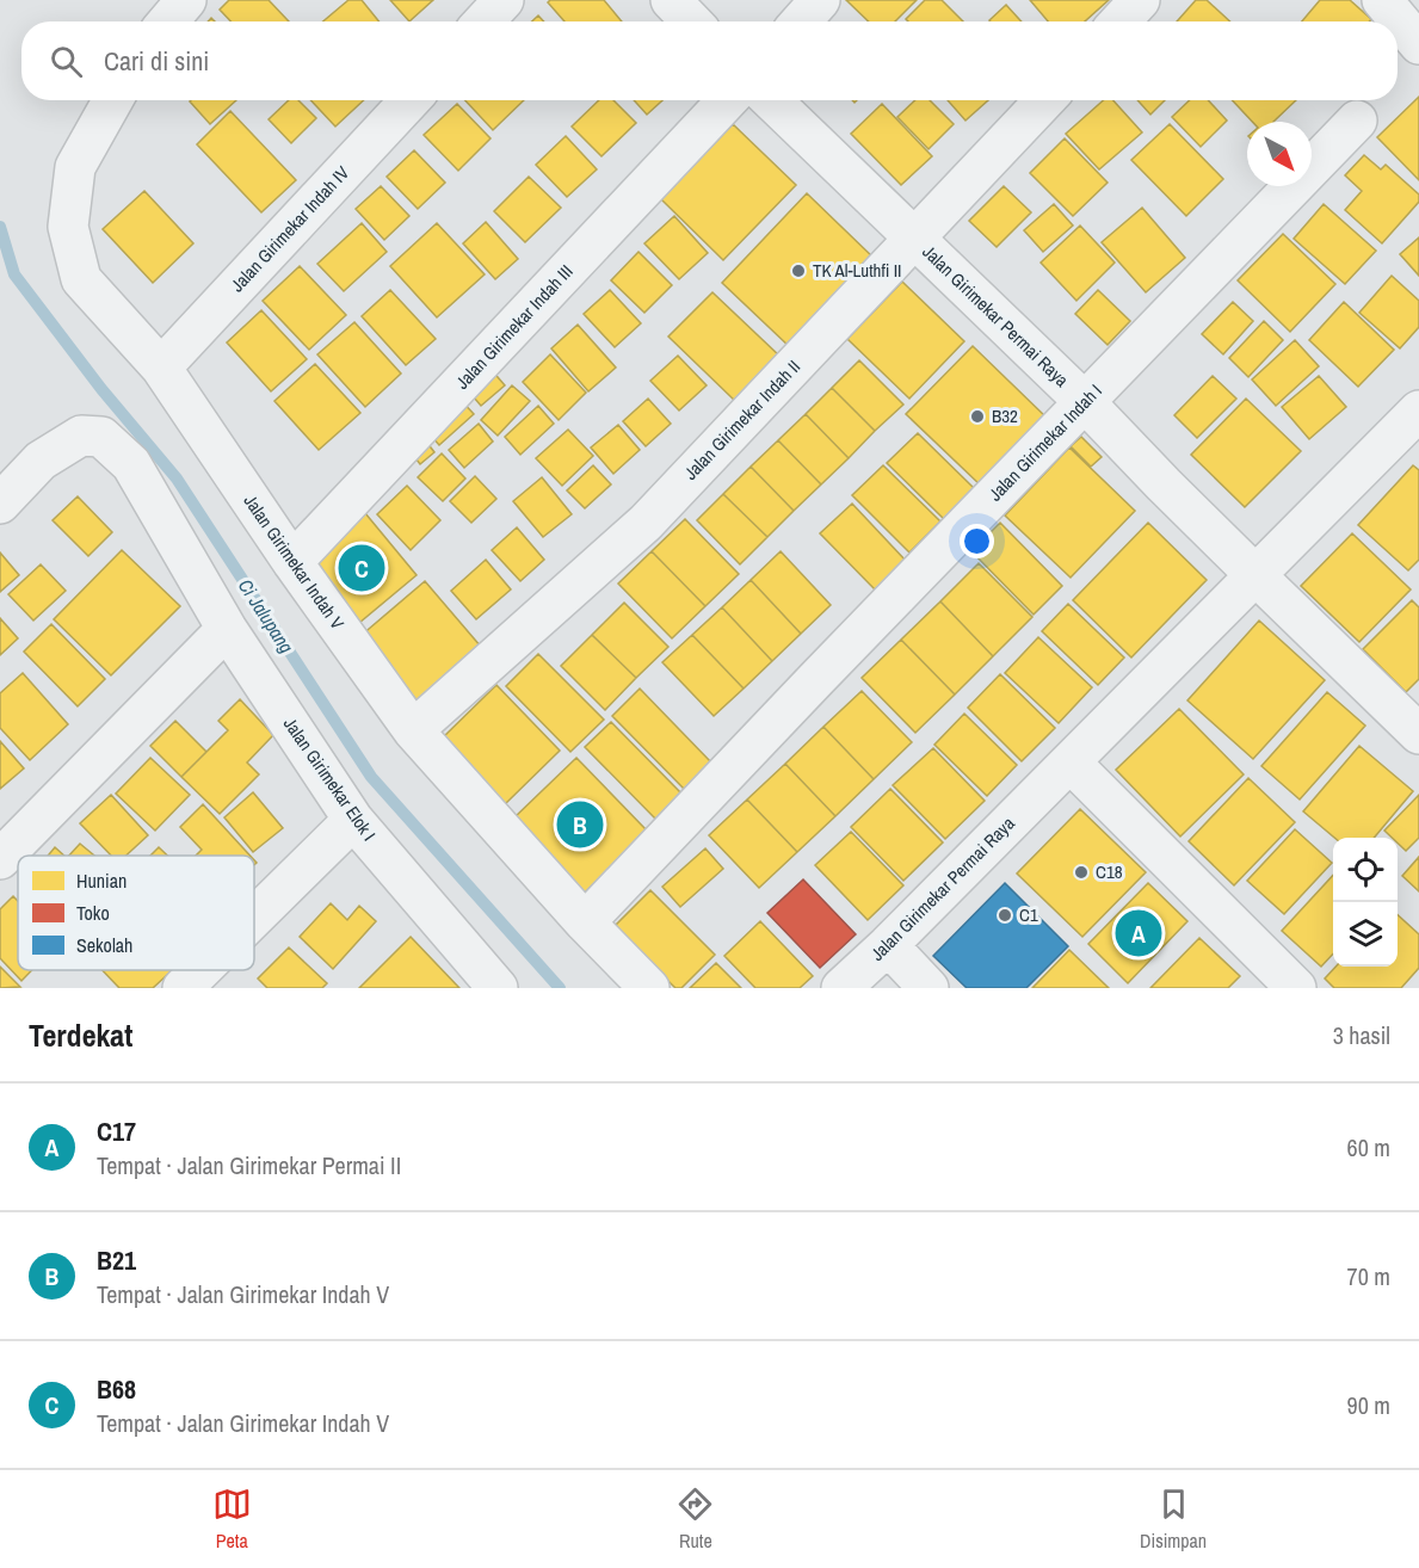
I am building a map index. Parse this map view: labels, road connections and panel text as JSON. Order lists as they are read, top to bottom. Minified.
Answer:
{"streets":{"street":["Jalan Girimekar Indah IV","Jalan Girimekar Permai Raya","Jalan Girimekar Indah III","Jalan Girimekar Indah II","Jalan Girimekar Indah I","Jalan Girimekar Indah V","Jalan Girimekar Elok I"]},"crossings":[["Jalan Girimekar Indah IV","Jalan Girimekar Indah V"],["Jalan Girimekar Permai Raya","Jalan Girimekar Indah II"],["Jalan Girimekar Permai Raya","Jalan Girimekar Indah I"],["Jalan Girimekar Indah III","Jalan Girimekar Indah V"],["Jalan Girimekar Indah II","Jalan Girimekar Indah V"],["Jalan Girimekar Indah I","Jalan Girimekar Indah V"]],"water":["Ci Jalupang"],"places":["TK Al-Luthfi II","B32","C18","C1"],"legend":["Hunian","Toko","Sekolah"],"north":"bottom right","page":{"search":"Cari di sini","pins":["C","B","A"],"heading":["Terdekat","3 hasil"],"list":[{"mark":"A","name":"C17","note":"Tempat · Jalan Girimekar Permai II","value":"60 m"},{"mark":"B","name":"B21","note":"Tempat · Jalan Girimekar Indah V","value":"70 m"},{"mark":"C","name":"B68","note":"Tempat · Jalan Girimekar Indah V","value":"90 m"}],"nav":["Peta","Rute","Disimpan"]}}
